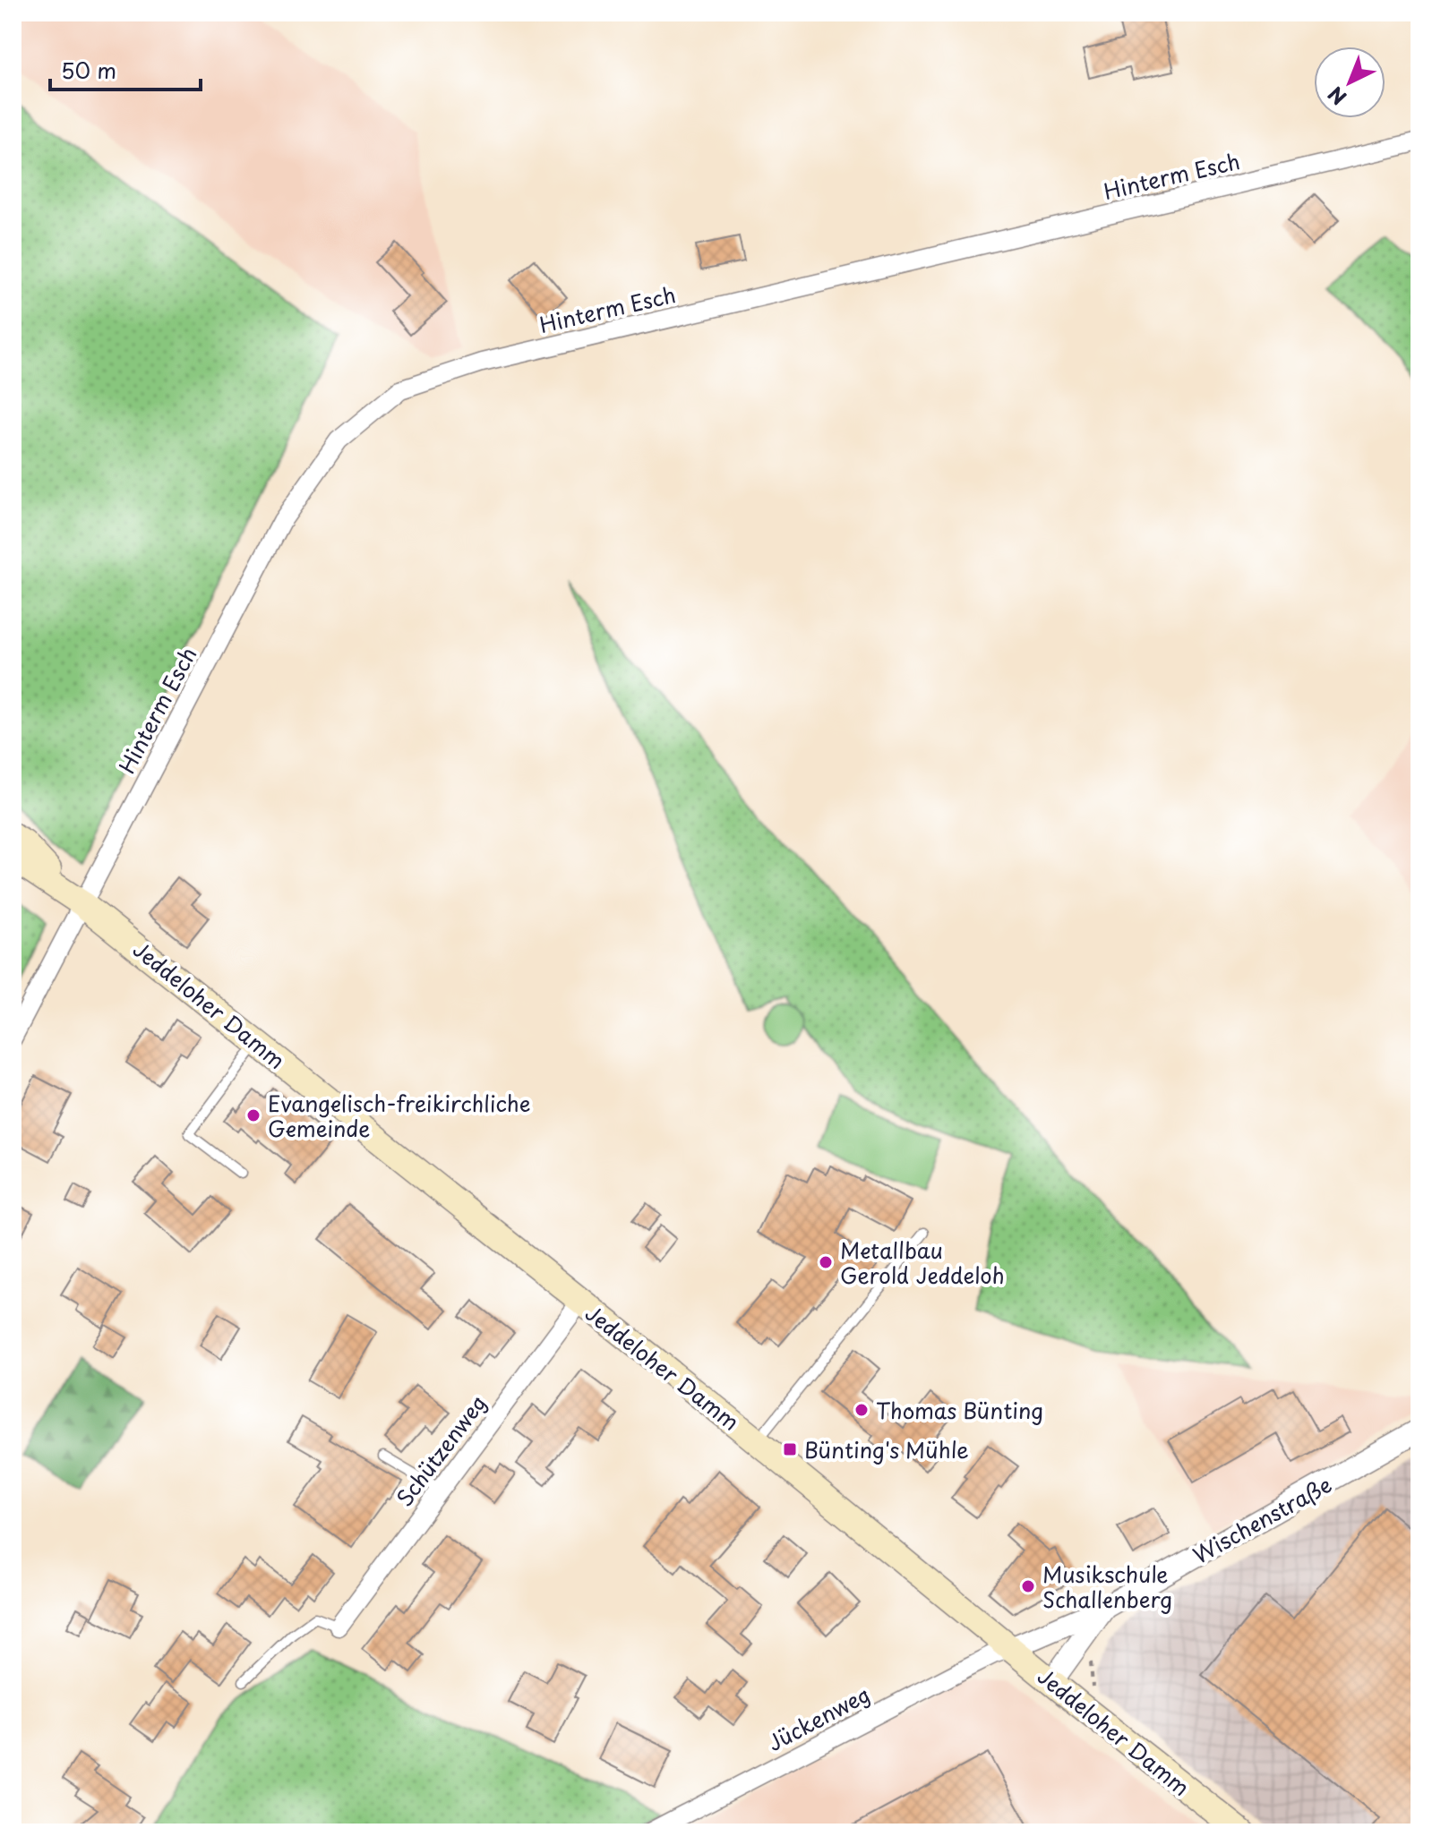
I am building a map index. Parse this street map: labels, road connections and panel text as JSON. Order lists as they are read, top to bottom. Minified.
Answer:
{"streets":{"main road":["Jeddeloher Damm"],"street":["Hinterm Esch","Schützenweg","Wischenstraße","Jückenweg"]},"crossings":[["Hinterm Esch","Jeddeloher Damm"],["Jeddeloher Damm","Schützenweg"],["Jeddeloher Damm","Wischenstraße"],["Jeddeloher Damm","Jückenweg"],["Wischenstraße","Jückenweg"]],"places":{"other":["Evangelisch-freikirchliche Gemeinde","Metallbau Gerold Jeddeloh","Thomas Bünting","Musikschule Schallenberg"],"transit":["Bünting's Mühle"]},"scale_bar":"50 m","north":"bottom left"}
